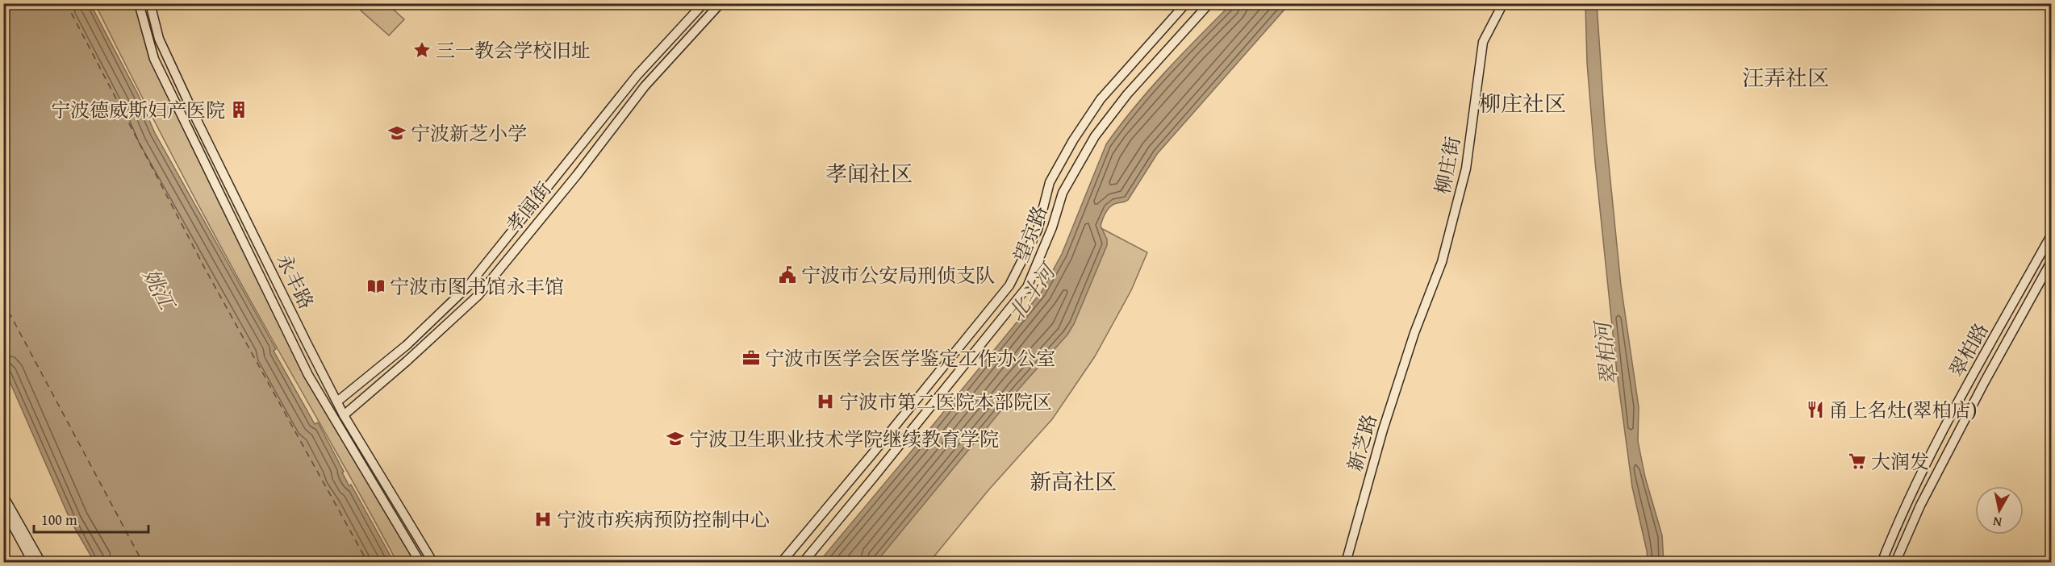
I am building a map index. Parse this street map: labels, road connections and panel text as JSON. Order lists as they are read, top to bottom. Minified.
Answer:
{"streets":{"main road":["柳庄街","孝闻街","望京路","永丰路","翠柏路","新芝路"]},"crossings":[["柳庄街","新芝路"],["孝闻街","永丰路"]],"districts":["汪弄社区","柳庄社区","孝闻社区","新高社区"],"water":["姚江","北斗河","翠柏河"],"places":{"place":["三一教会学校旧址"],"building":["宁波德威斯妇产医院"],"school or university":["宁波新芝小学","宁波卫生职业技术学院继续教育学院"],"public building":["宁波市公安局刑侦支队"],"library":["宁波市图书馆永丰馆"],"office":["宁波市医学会医学鉴定工作办公室"],"hospital":["宁波市第二医院本部院区","宁波市疾病预防控制中心"],"restaurant":["甬上名灶(翠柏店)"],"supermarket":["大润发"]},"scale_bar":"100 m","north":"bottom"}
